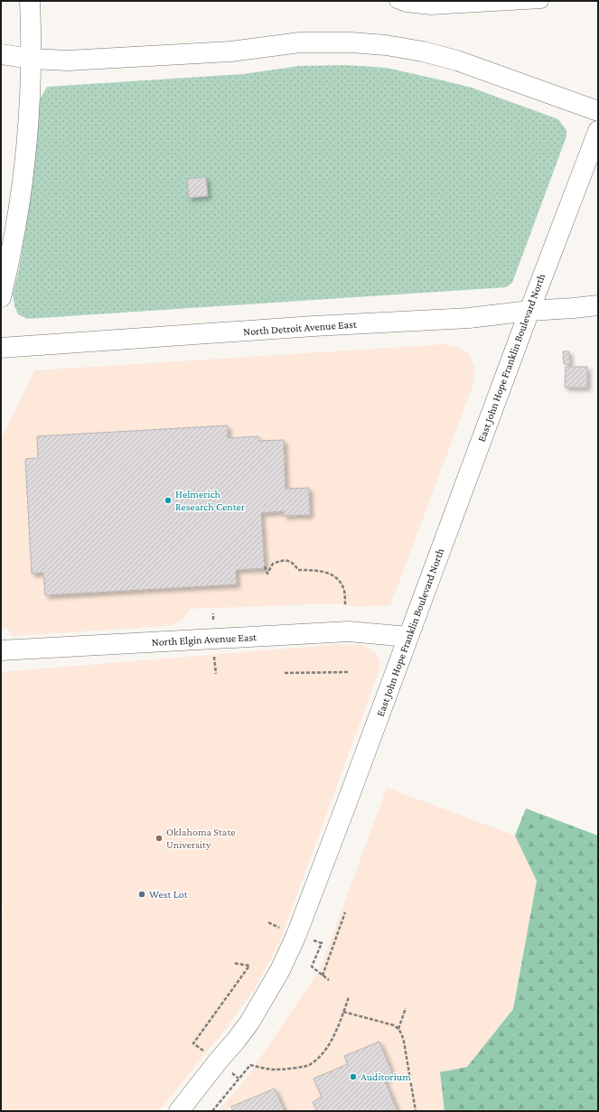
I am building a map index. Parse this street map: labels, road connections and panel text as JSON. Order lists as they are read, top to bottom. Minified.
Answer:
{"streets":{"main road":["North Detroit Avenue East","East John Hope Franklin Boulevard North","North Elgin Avenue East"]},"crossings":[["North Detroit Avenue East","East John Hope Franklin Boulevard North"],["East John Hope Franklin Boulevard North","North Elgin Avenue East"]],"places":["Helmerich Research Center","Oklahoma State University","West Lot","Auditorium"]}
